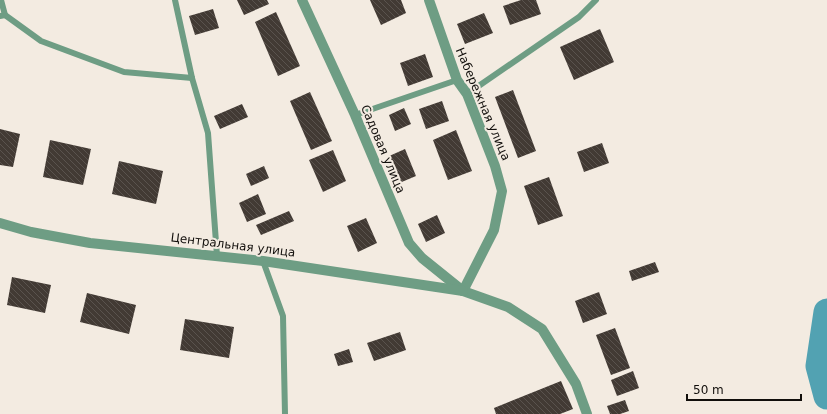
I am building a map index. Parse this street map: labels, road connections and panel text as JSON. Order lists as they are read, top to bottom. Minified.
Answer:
{"streets":{"street":["Набережная улица","Садовая улица","Центральная улица"]},"crossings":[["Набережная улица","Садовая улица"],["Набережная улица","Центральная улица"],["Садовая улица","Центральная улица"]],"scale_bar":"50 m"}
